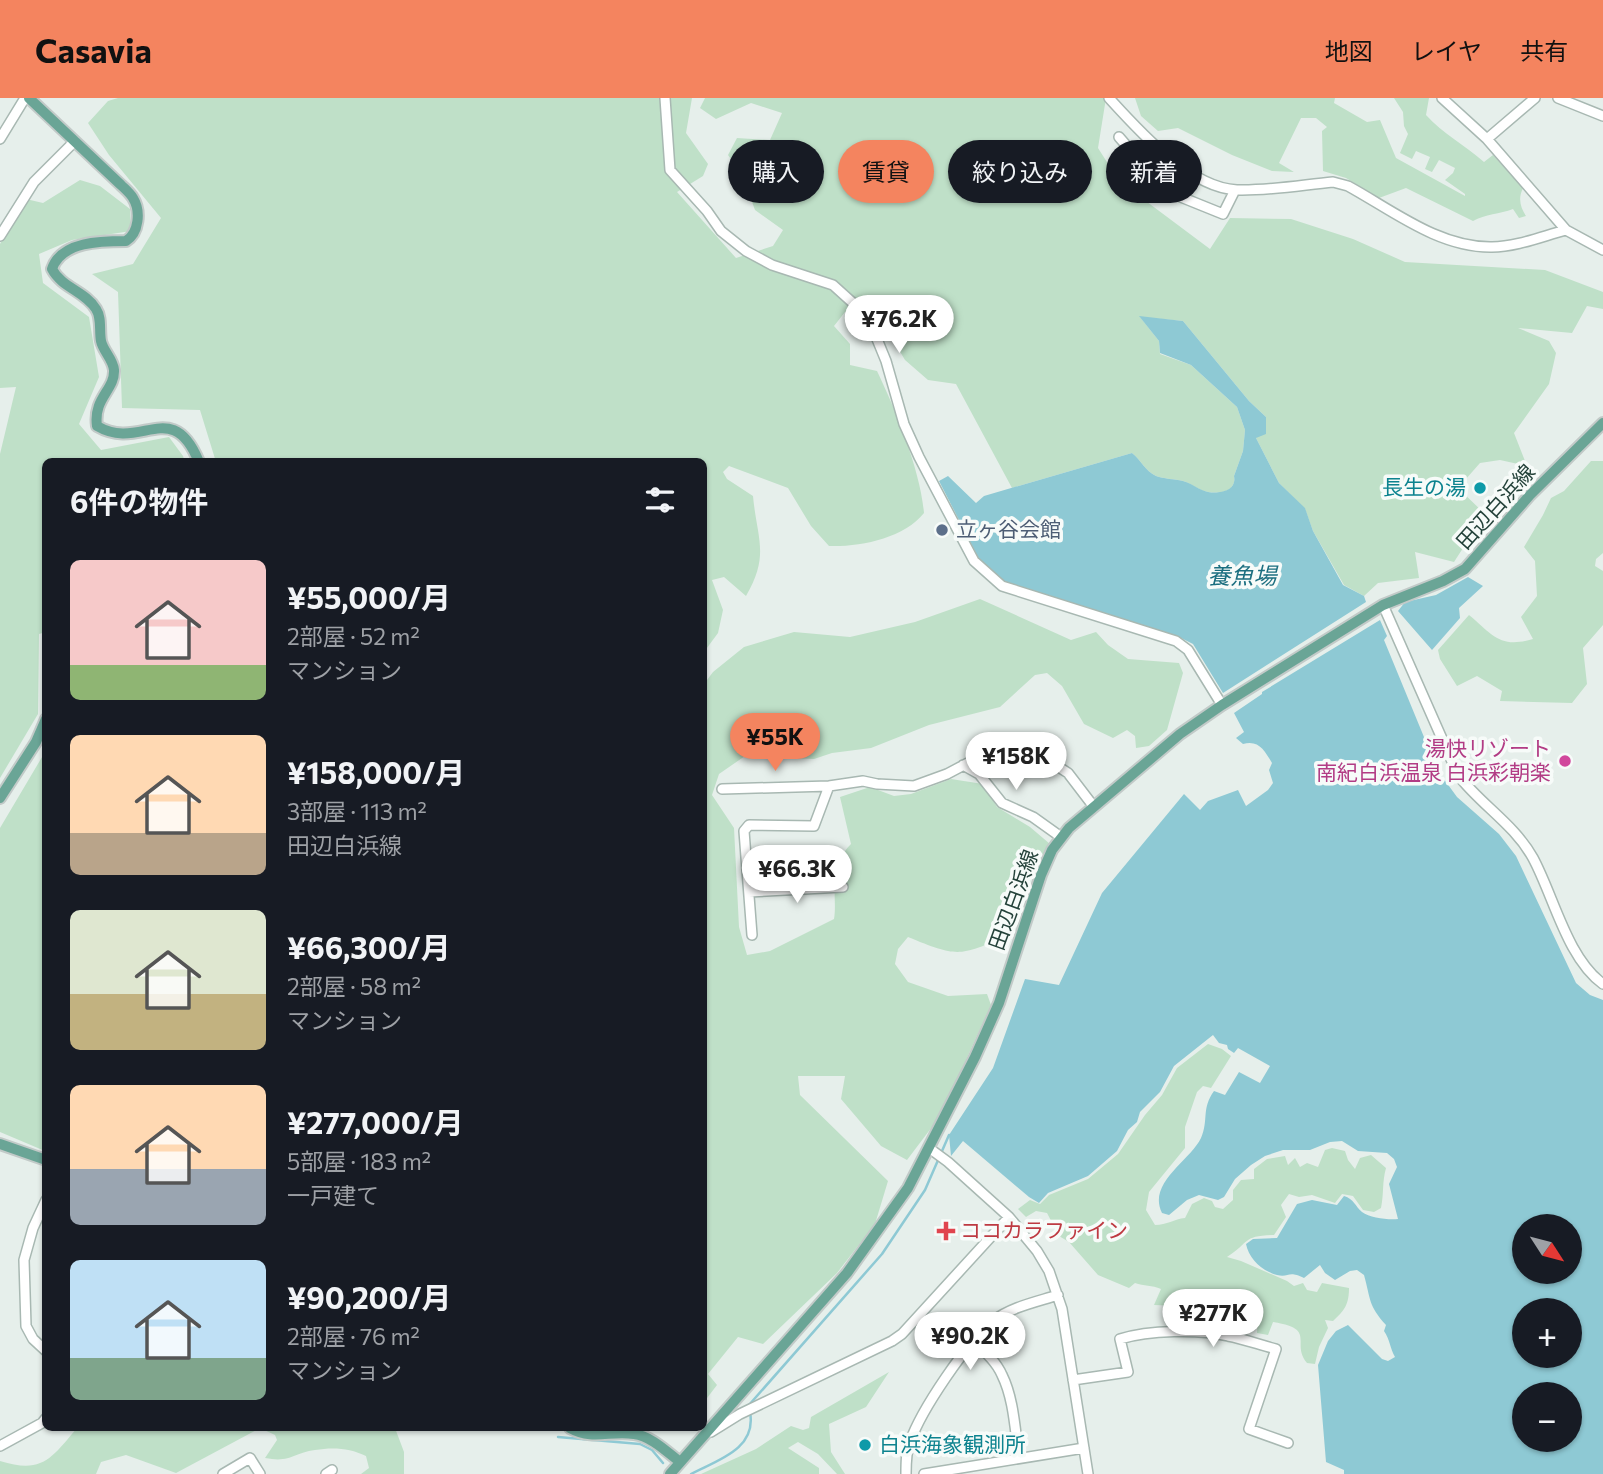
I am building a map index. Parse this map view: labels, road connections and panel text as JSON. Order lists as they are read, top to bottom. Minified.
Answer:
{"streets":{"main road":["田辺白浜線"]},"water":["養魚場"],"places":{"other":["長生の湯","立ヶ谷会館","湯快リゾート 南紀白浜温泉 白浜彩朝楽","白浜海象観測所"],"health":["ココカラファイン"]},"north":"bottom right","page":{"header":"Casavia","nav":["地図","レイヤ","共有"],"chip":["購入","賃貸","絞り込み","新着"],"price":["¥76.2K","¥55K","¥158K","¥66.3K","¥277K","¥90.2K"],"heading":"6件の物件","list":[{"name":"¥55,000/月","note":"2部屋 · 52 m² · マンション"},{"name":"¥158,000/月","note":"3部屋 · 113 m² · 田辺白浜線"},{"name":"¥66,300/月","note":"2部屋 · 58 m² · マンション"},{"name":"¥277,000/月","note":"5部屋 · 183 m² · 一戸建て"},{"name":"¥90,200/月","note":"2部屋 · 76 m² · マンション"}],"map_buttons":["+","−"]}}
